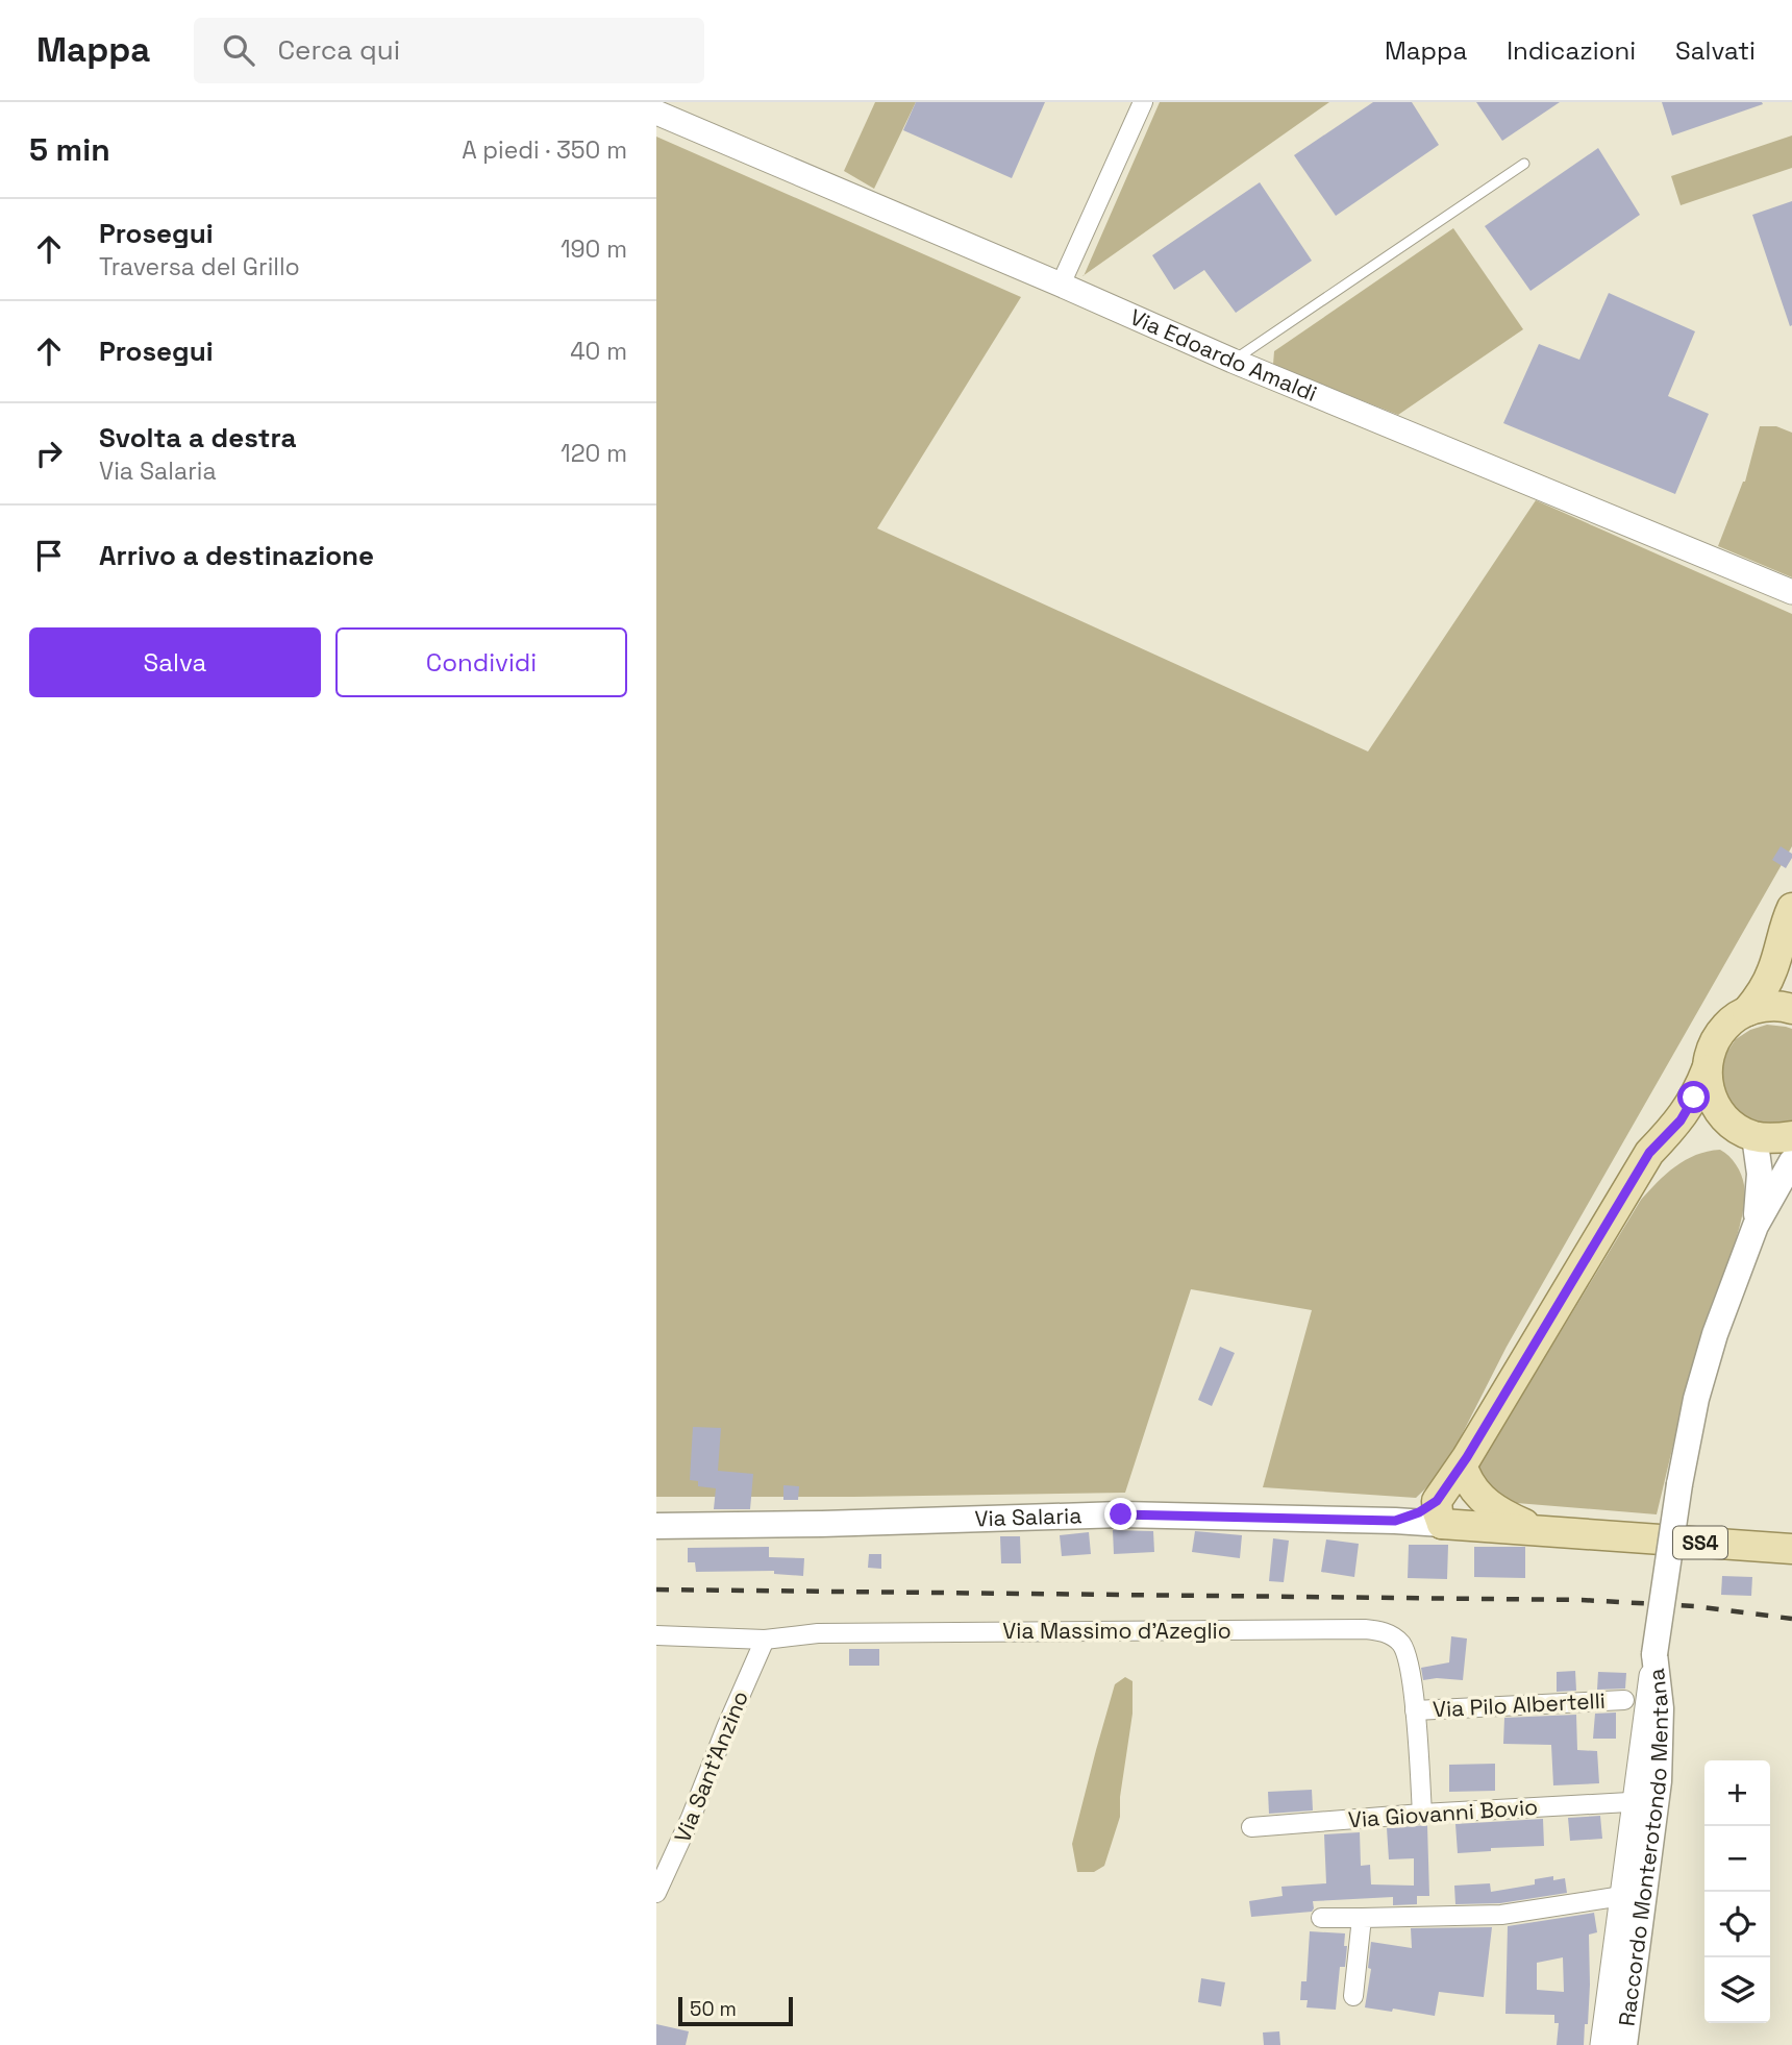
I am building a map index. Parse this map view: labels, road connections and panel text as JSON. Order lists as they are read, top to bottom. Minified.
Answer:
{"streets":{"main road":["Via Salaria","SS4","Raccordo Monterotondo Mentana"],"street":["Via Edoardo Amaldi","Via Massimo d'Azeglio","Via Pilo Albertelli","Via Sant'Anzino","Via Giovanni Bovio"]},"crossings":[["Via Massimo d'Azeglio","Via Pilo Albertelli"],["Via Massimo d'Azeglio","Via Sant'Anzino"],["Via Massimo d'Azeglio","Via Giovanni Bovio"],["Via Giovanni Bovio","Raccordo Monterotondo Mentana"]],"scale_bar":"50 m","page":{"header":"Mappa","search":"Cerca qui","nav":["Mappa","Indicazioni","Salvati"],"heading":["5 min","A piedi · 350 m"],"list":[["Prosegui","Traversa del Grillo","190 m"],["Prosegui","40 m"],["Svolta a destra","Via Salaria","120 m"],"Arrivo a destinazione"],"buttons":["Salva","Condividi"],"map_buttons":["+","−"],"scale":"50 m"}}
